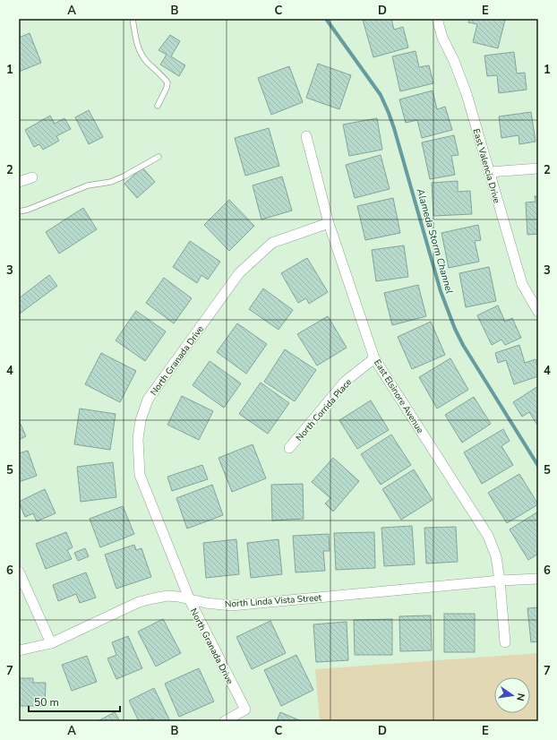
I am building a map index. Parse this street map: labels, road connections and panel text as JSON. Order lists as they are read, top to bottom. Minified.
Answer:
{"streets":{"street":["East Valencia Drive","North Granada Drive","East Elsinore Avenue","North Corrida Place","North Linda Vista Street"]},"crossings":[["North Granada Drive","East Elsinore Avenue"],["North Granada Drive","North Linda Vista Street"],["East Elsinore Avenue","North Corrida Place"],["East Elsinore Avenue","North Linda Vista Street"]],"water":["Alameda Storm Channel"],"scale_bar":"50 m","north":"right","grid":{"columns":["A","B","C","D","E"],"rows":["1","2","3","4","5","6","7"]}}
